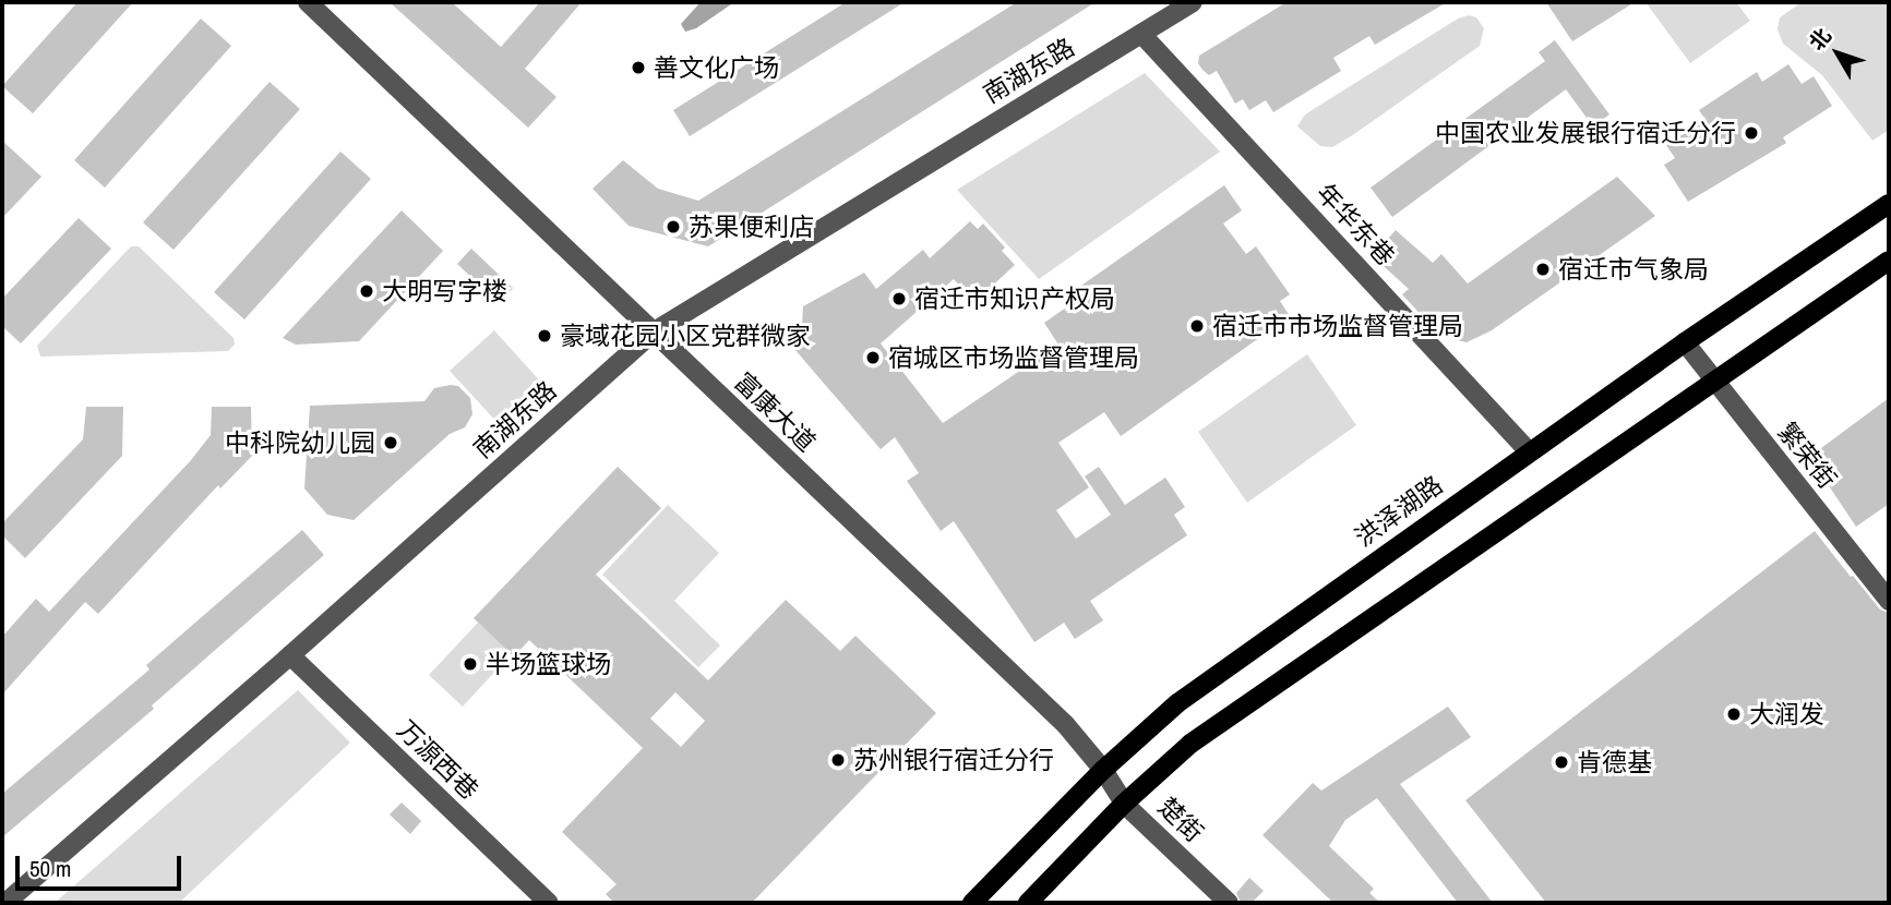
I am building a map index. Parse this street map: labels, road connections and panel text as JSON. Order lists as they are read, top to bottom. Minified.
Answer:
{"streets":{"main road":["洪泽湖路"],"street":["南湖东路","年华东巷","富康大道","繁荣街","万源西巷","楚街"]},"crossings":[["南湖东路","年华东巷"],["南湖东路","富康大道"],["南湖东路","万源西巷"],["年华东巷","洪泽湖路"],["富康大道","洪泽湖路"],["富康大道","楚街"],["繁荣街","洪泽湖路"],["洪泽湖路","楚街"]],"places":["善文化广场","中国农业发展银行宿迁分行","苏果便利店","宿迁市气象局","大明写字楼","宿迁市知识产权局","宿迁市市场监督管理局","豪域花园小区党群微家","宿城区市场监督管理局","中科院幼儿园","半场篮球场","大润发","苏州银行宿迁分行","肯德基"],"scale_bar":"50 m","north":"top left"}
